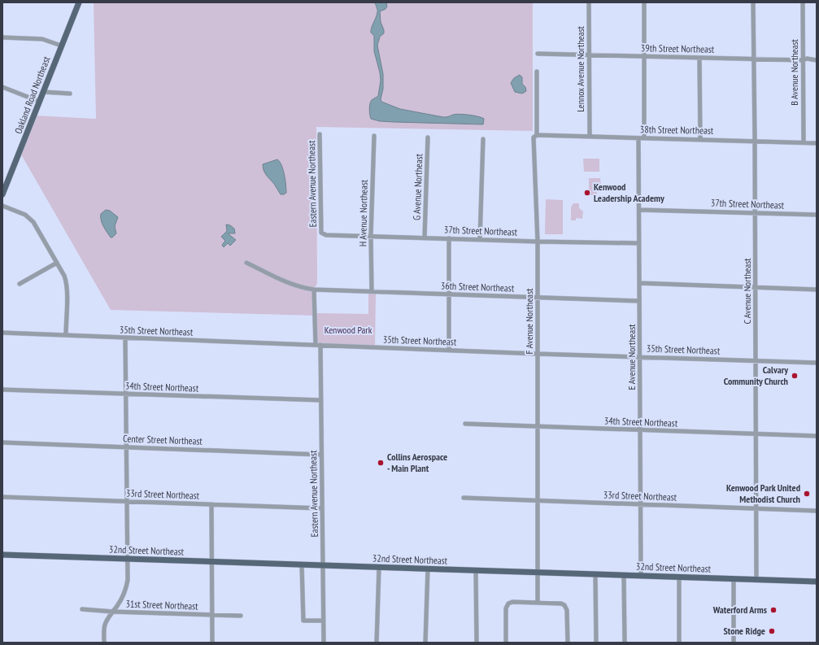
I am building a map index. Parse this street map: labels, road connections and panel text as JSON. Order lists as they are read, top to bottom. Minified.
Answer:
{"streets":{"main road":["Oakland Road Northeast","32nd Street Northeast"],"street":["39th Street Northeast","Lennox Avenue Northeast","B Avenue Northeast","38th Street Northeast","Eastern Avenue Northeast","G Avenue Northeast","37th Street Northeast","H Avenue Northeast","36th Street Northeast","C Avenue Northeast","F Avenue Northeast","35th Street Northeast","E Avenue Northeast","34th Street Northeast","Center Street Northeast","33rd Street Northeast","31st Street Northeast"]},"crossings":[["39th Street Northeast","Lennox Avenue Northeast"],["39th Street Northeast","B Avenue Northeast"],["39th Street Northeast","C Avenue Northeast"],["Lennox Avenue Northeast","38th Street Northeast"],["B Avenue Northeast","38th Street Northeast"],["38th Street Northeast","C Avenue Northeast"],["38th Street Northeast","F Avenue Northeast"],["38th Street Northeast","E Avenue Northeast"],["Eastern Avenue Northeast","37th Street Northeast"],["Eastern Avenue Northeast","35th Street Northeast"],["Eastern Avenue Northeast","34th Street Northeast"],["Eastern Avenue Northeast","Center Street Northeast"],["Eastern Avenue Northeast","33rd Street Northeast"],["Eastern Avenue Northeast","32nd Street Northeast"],["G Avenue Northeast","37th Street Northeast"],["37th Street Northeast","H Avenue Northeast"],["37th Street Northeast","C Avenue Northeast"],["37th Street Northeast","F Avenue Northeast"],["37th Street Northeast","E Avenue Northeast"],["H Avenue Northeast","36th Street Northeast"],["36th Street Northeast","F Avenue Northeast"],["36th Street Northeast","E Avenue Northeast"],["C Avenue Northeast","35th Street Northeast"],["C Avenue Northeast","34th Street Northeast"],["C Avenue Northeast","33rd Street Northeast"],["C Avenue Northeast","32nd Street Northeast"],["F Avenue Northeast","35th Street Northeast"],["F Avenue Northeast","34th Street Northeast"],["F Avenue Northeast","33rd Street Northeast"],["F Avenue Northeast","32nd Street Northeast"],["35th Street Northeast","E Avenue Northeast"],["E Avenue Northeast","34th Street Northeast"],["E Avenue Northeast","33rd Street Northeast"],["E Avenue Northeast","32nd Street Northeast"]],"parks":["Kenwood Park"],"places":["Kenwood Leadership Academy","Calvary Community Church","Collins Aerospace - Main Plant","Kenwood Park United Methodist Church","Waterford Arms","Stone Ridge"]}
